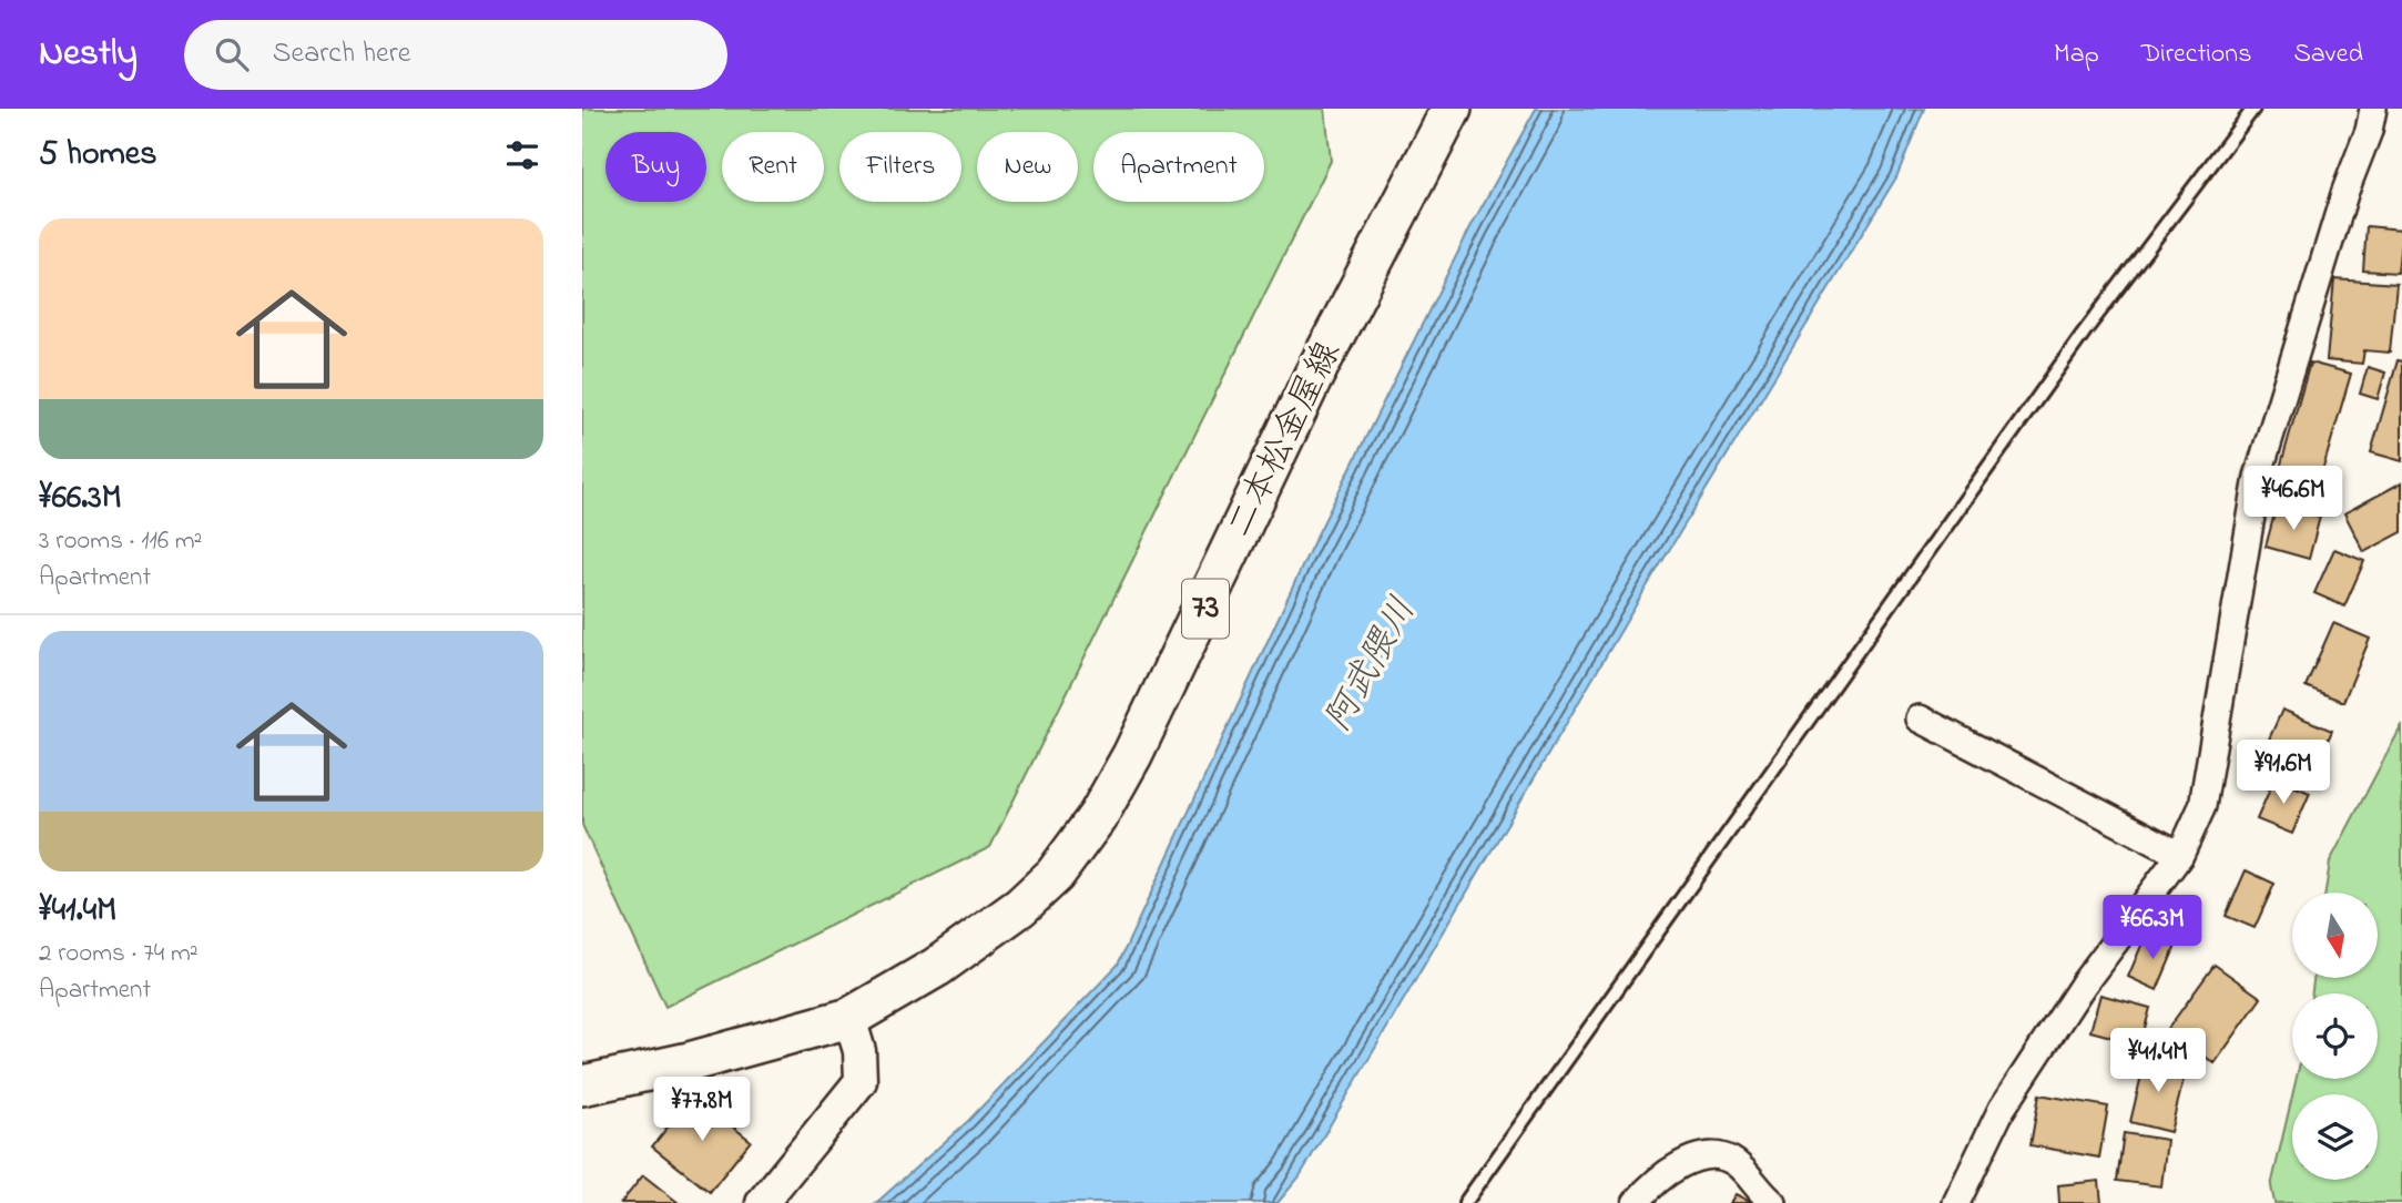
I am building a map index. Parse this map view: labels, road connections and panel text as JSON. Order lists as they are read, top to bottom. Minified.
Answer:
{"streets":{"main road":["二本松金屋線","73"]},"water":["阿武隈川"],"north":"bottom","page":{"header":"Nestly","search":"Search here","nav":["Map","Directions","Saved"],"heading":"5 homes","chip":["Buy","Rent","Filters","New","Apartment"],"list":[{"name":"¥66.3M","note":"3 rooms · 116 m² · Apartment"},{"name":"¥41.4M","note":"2 rooms · 74 m² · Apartment"}],"price":["¥46.6M","¥91.6M","¥66.3M","¥41.4M","¥77.8M"]}}
